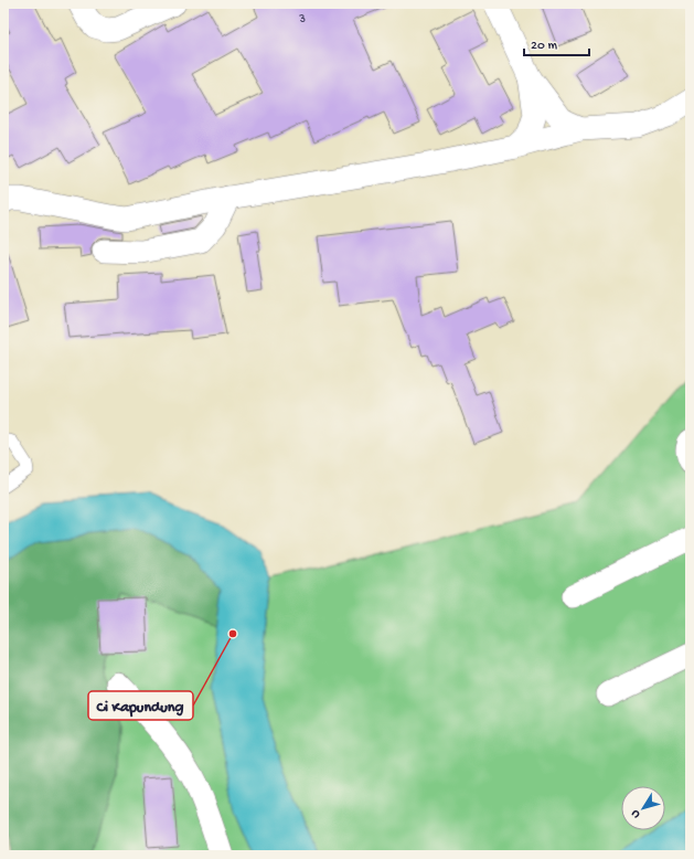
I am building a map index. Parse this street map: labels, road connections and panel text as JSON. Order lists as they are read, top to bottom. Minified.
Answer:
{"places":["Ci Kapundung"],"house_numbers":["3"],"scale_bar":"20 m","north":"bottom left"}
